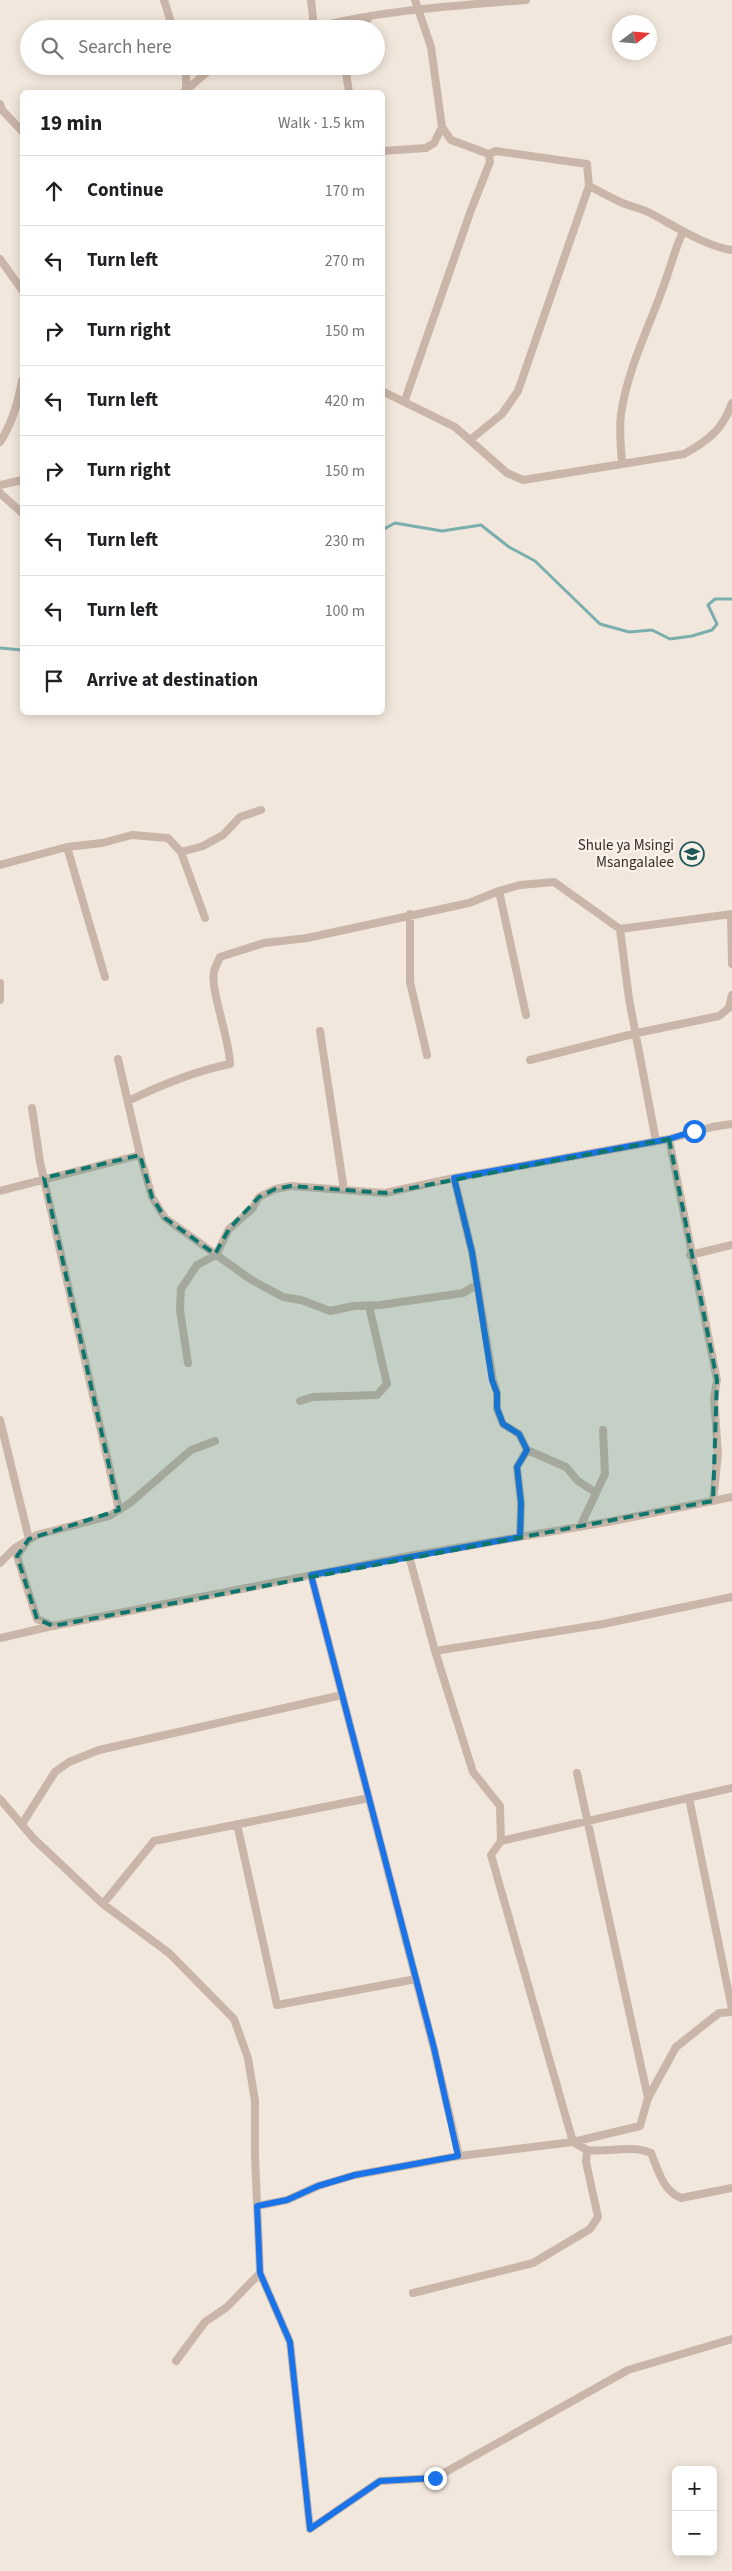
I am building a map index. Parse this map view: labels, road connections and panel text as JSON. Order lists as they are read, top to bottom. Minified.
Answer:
{"places":{"school or university":["Shule ya Msingi Msangalalee"]},"north":"right","page":{"search":"Search here","heading":["19 min","Walk · 1.5 km"],"list":[["Continue","170 m"],["Turn left","270 m"],["Turn right","150 m"],["Turn left","420 m"],["Turn right","150 m"],["Turn left","230 m"],["Turn left","100 m"],"Arrive at destination"],"map_buttons":["+","−"]}}
